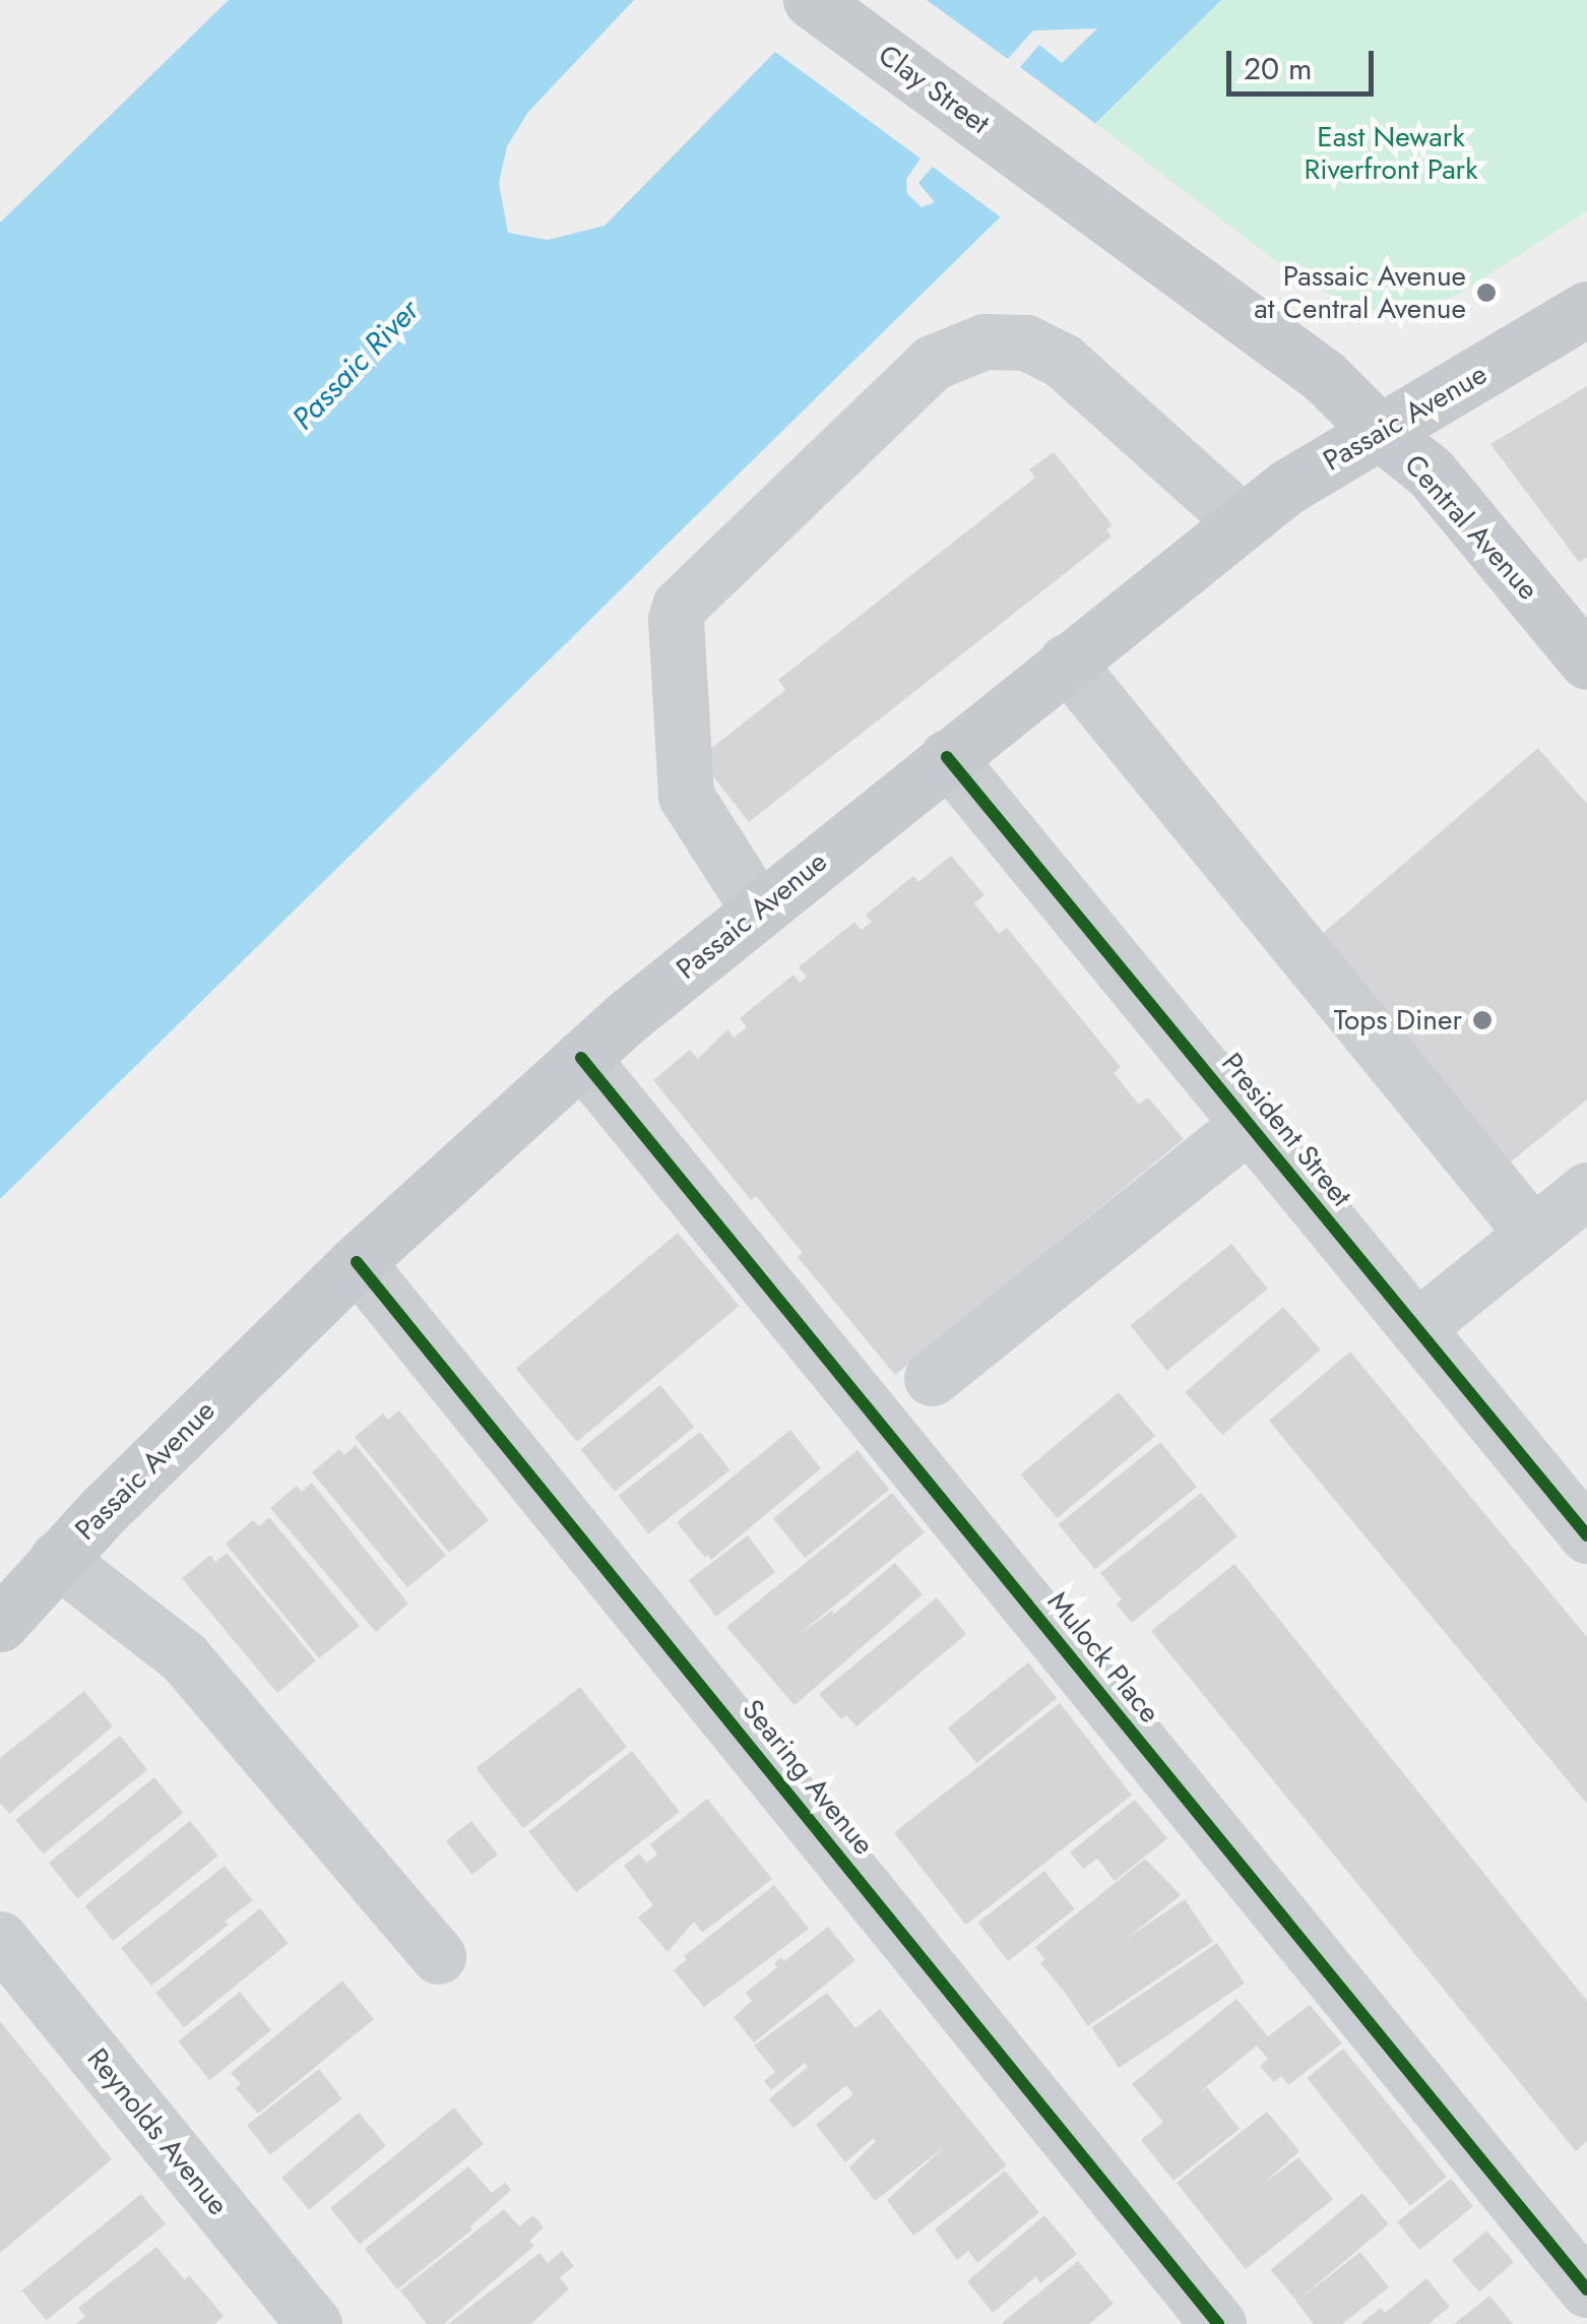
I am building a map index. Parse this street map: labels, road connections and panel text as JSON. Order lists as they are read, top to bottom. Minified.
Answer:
{"streets":{"main road":["Clay Street","Passaic Avenue","Central Avenue"],"street":["President Street","Mulock Place","Searing Avenue","Reynolds Avenue"]},"crossings":[["Clay Street","Central Avenue"],["Passaic Avenue","Central Avenue"],["Passaic Avenue","President Street"],["Passaic Avenue","Mulock Place"],["Passaic Avenue","Searing Avenue"]],"water":["Passaic River"],"parks":["East Newark Riverfront Park"],"places":["Passaic Avenue at Central Avenue","Tops Diner"],"scale_bar":"20 m"}
